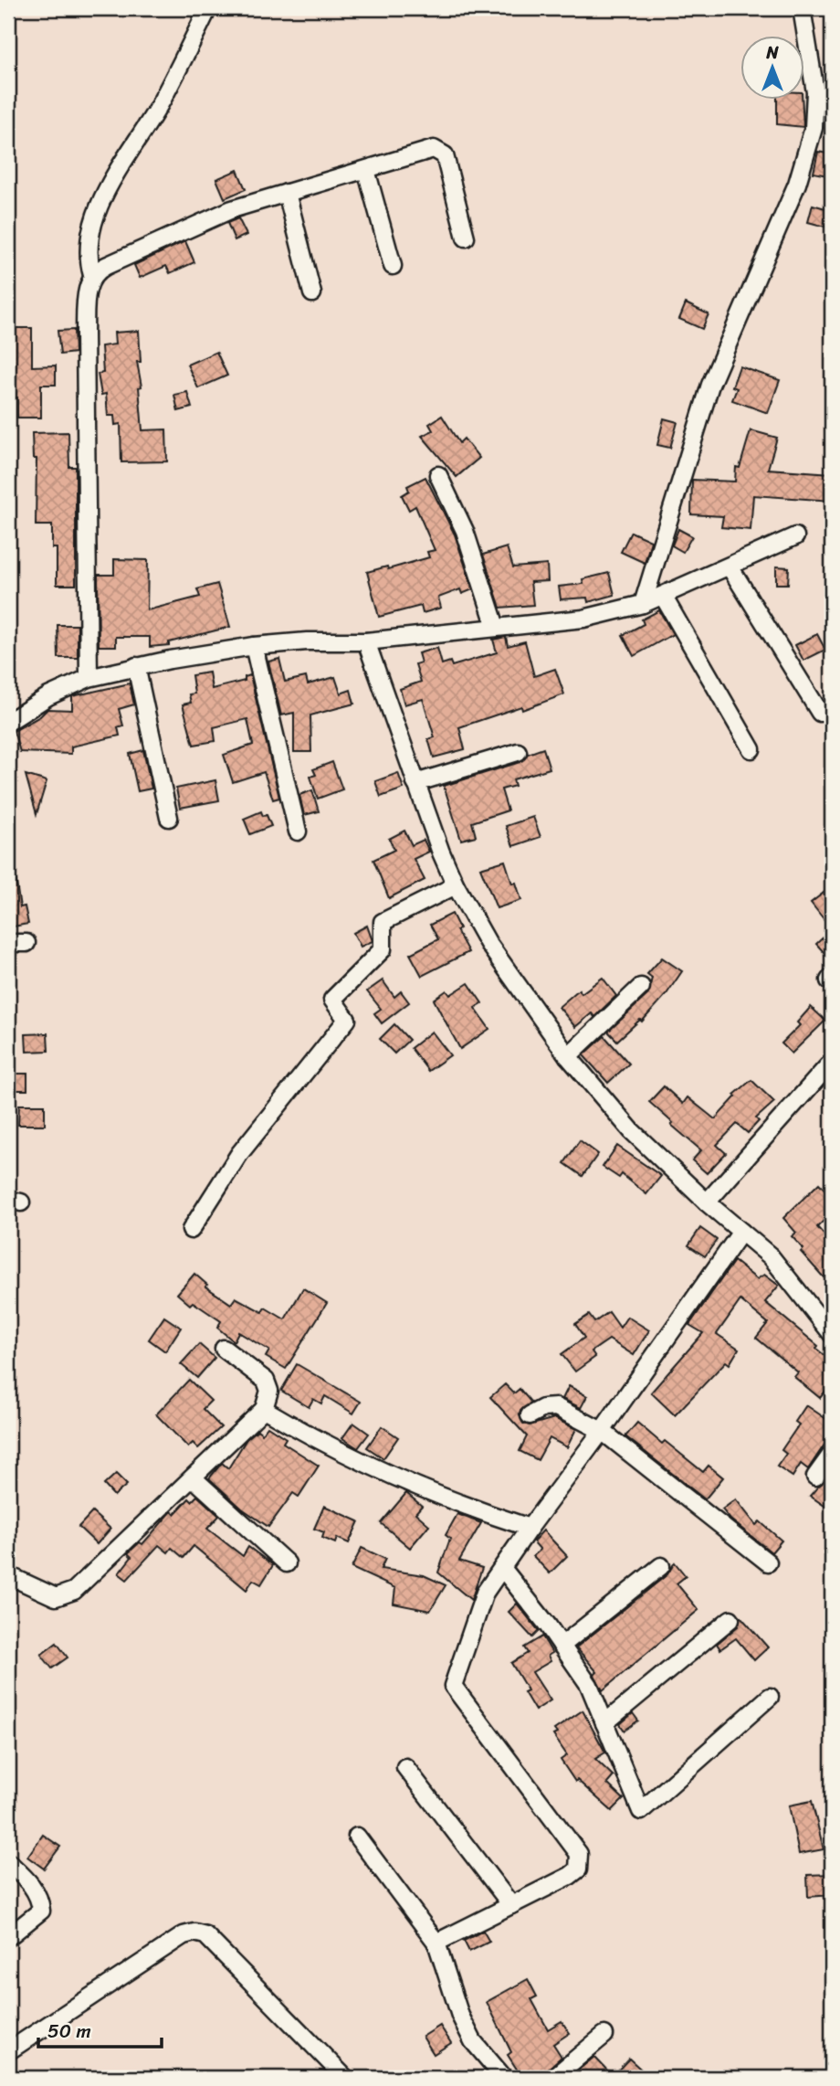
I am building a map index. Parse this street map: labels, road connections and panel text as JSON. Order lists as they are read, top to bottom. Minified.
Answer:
{"scale_bar":"50 m","north":"top"}
